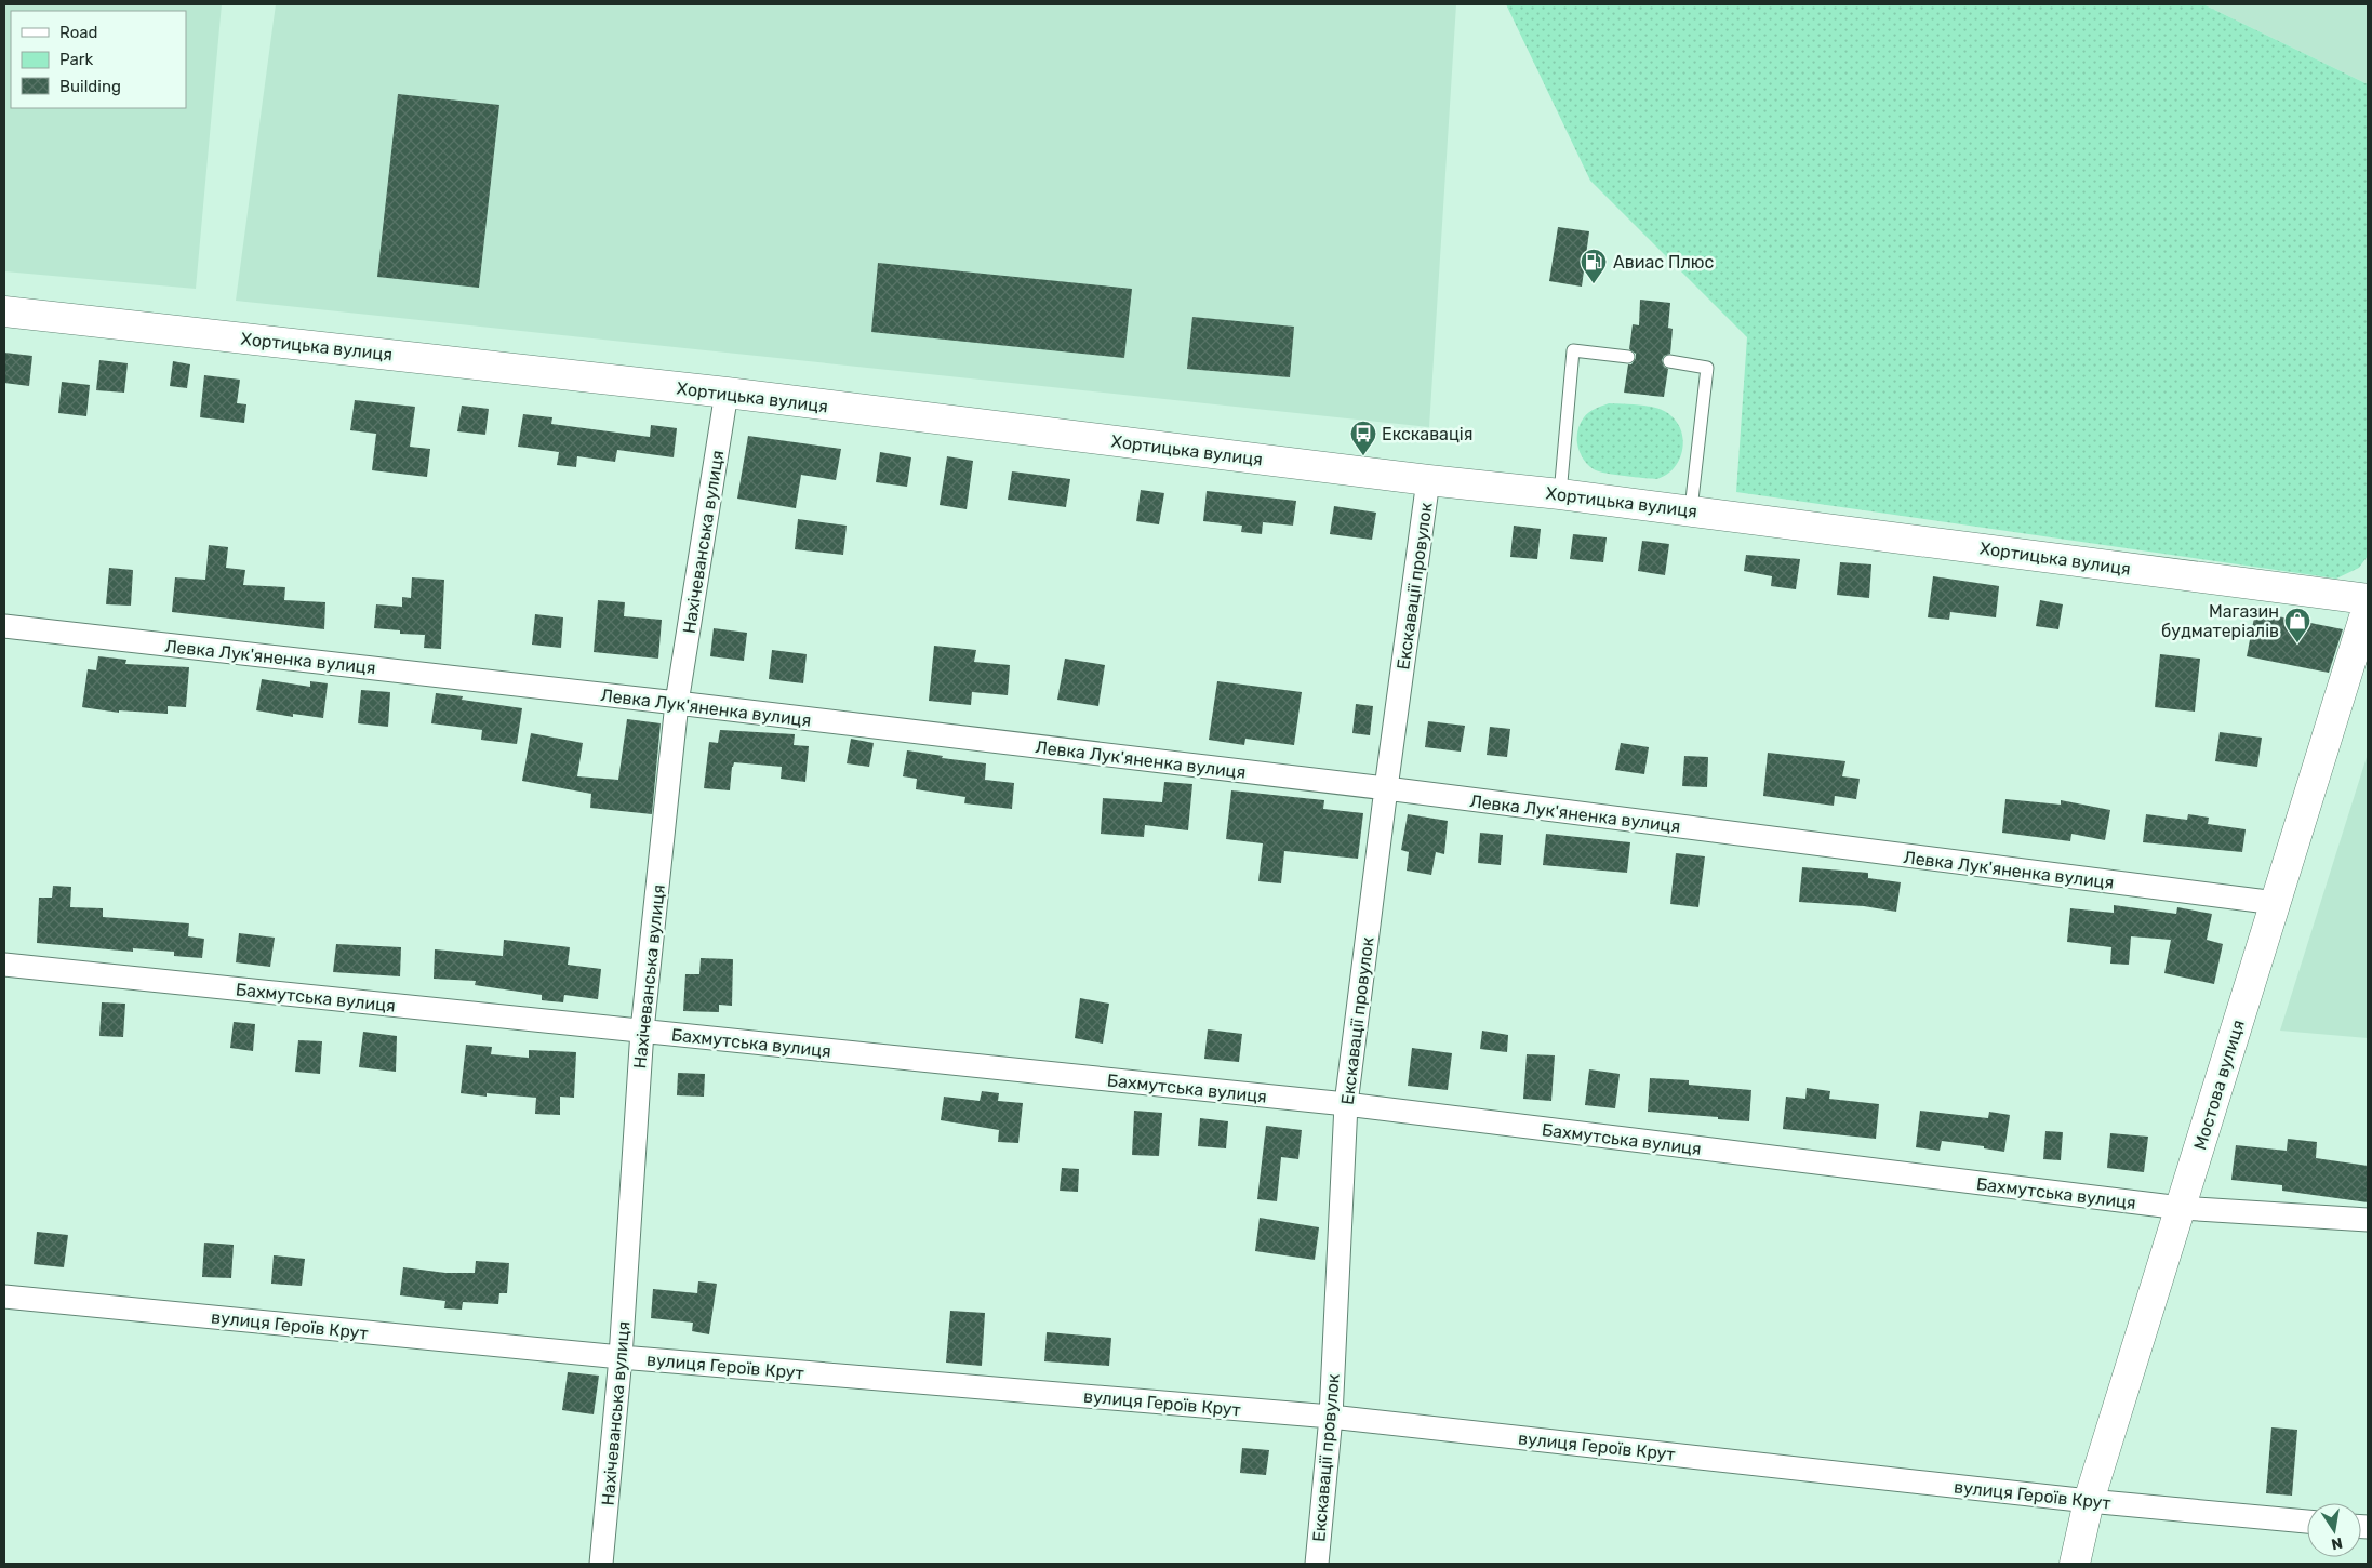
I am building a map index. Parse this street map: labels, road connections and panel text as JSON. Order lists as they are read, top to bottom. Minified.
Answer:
{"streets":{"street":["Хортицька вулиця","Нахічеванська вулиця","Екскавації провулок","Левка Лук'яненка вулиця","Бахмутська вулиця","Мостова вулиця","вулиця Героїв Крут"]},"crossings":[["Хортицька вулиця","Нахічеванська вулиця"],["Хортицька вулиця","Екскавації провулок"],["Нахічеванська вулиця","Левка Лук'яненка вулиця"],["Нахічеванська вулиця","Бахмутська вулиця"],["Нахічеванська вулиця","вулиця Героїв Крут"],["Екскавації провулок","Левка Лук'яненка вулиця"],["Екскавації провулок","Бахмутська вулиця"],["Екскавації провулок","вулиця Героїв Крут"],["Левка Лук'яненка вулиця","Мостова вулиця"],["Бахмутська вулиця","Мостова вулиця"],["Мостова вулиця","вулиця Героїв Крут"]],"places":{"fuel station":["Авиас Плюс"],"bus stop":["Екскавація"],"shop":["Магазин будматеріалів"]},"legend":["Road","Park","Building"],"north":"bottom"}
